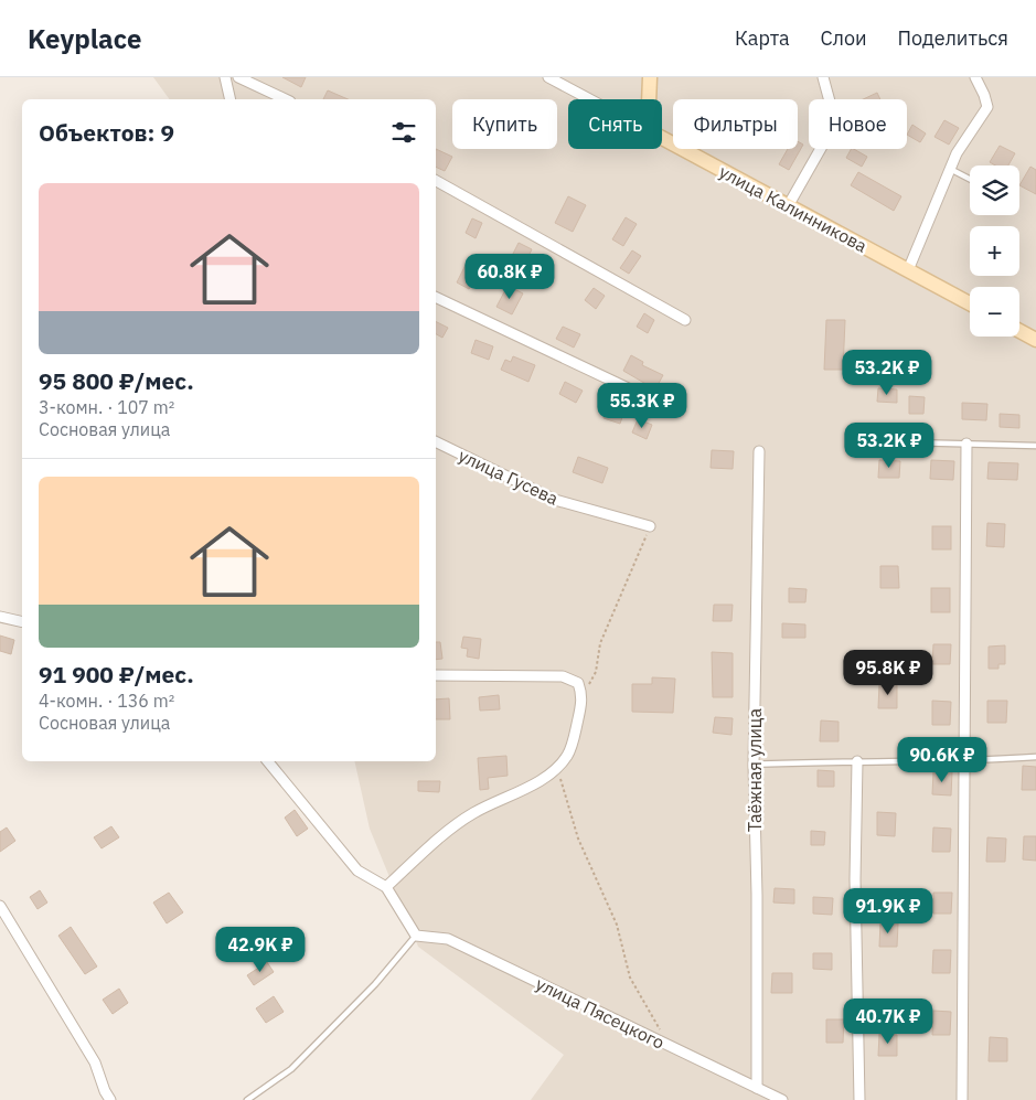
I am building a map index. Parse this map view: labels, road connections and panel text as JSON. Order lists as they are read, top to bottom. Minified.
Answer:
{"streets":{"main road":["улица Калинникова"],"street":["улица Гусева","Таёжная улица","улица Пясецкого"]},"crossings":[["Таёжная улица","улица Пясецкого"]],"page":{"header":"Keyplace","nav":["Карта","Слои","Поделиться"],"chip":["Купить","Снять","Фильтры","Новое"],"heading":"Объектов: 9","map_buttons":["+","−"],"list":[{"name":"95 800 ₽/мес.","note":"3-комн. · 107 m² · Сосновая улица"},{"name":"91 900 ₽/мес.","note":"4-комн. · 136 m² · Сосновая улица"}],"price":["60.8K ₽","53.2K ₽","55.3K ₽","53.2K ₽","95.8K ₽","90.6K ₽","91.9K ₽","42.9K ₽","40.7K ₽"]}}
